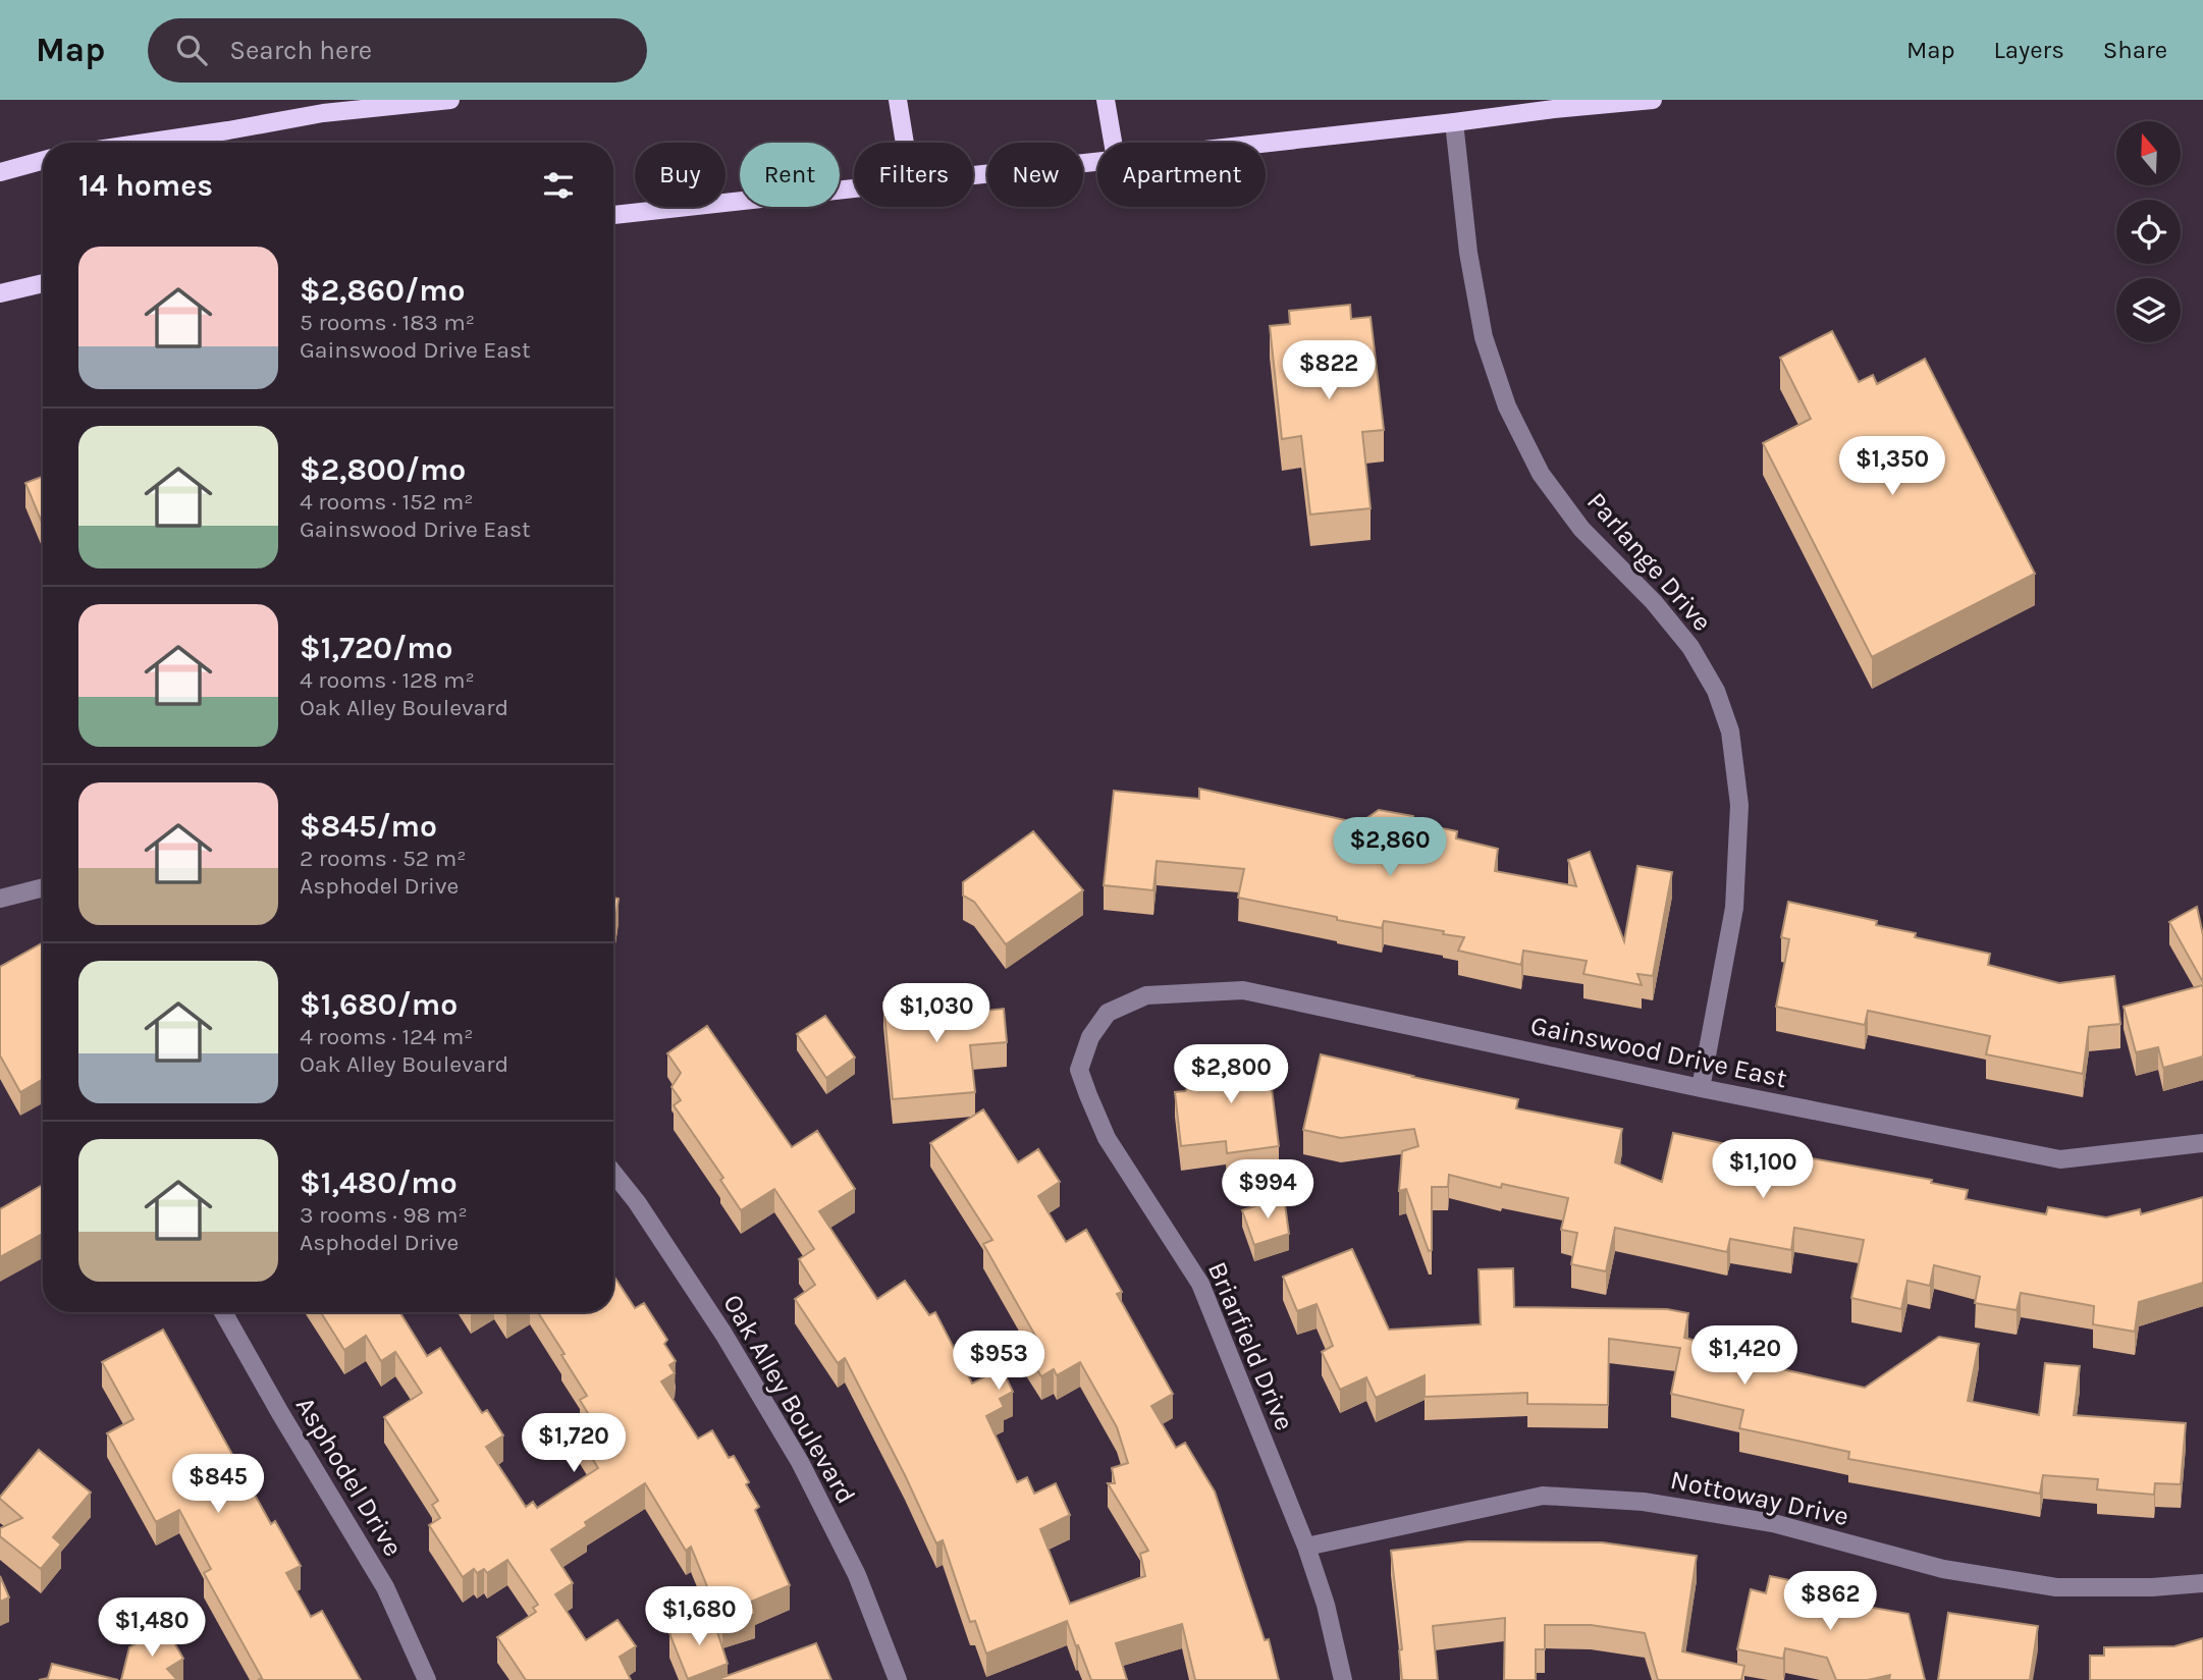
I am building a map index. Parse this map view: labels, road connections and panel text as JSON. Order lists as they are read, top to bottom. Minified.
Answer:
{"streets":{"street":["Parlange Drive","Gainswood Drive East","Briarfield Drive","Oak Alley Boulevard","Asphodel Drive","Nottoway Drive"]},"crossings":[["Parlange Drive","Gainswood Drive East"],["Gainswood Drive East","Briarfield Drive"],["Briarfield Drive","Nottoway Drive"]],"north":"top","page":{"header":"Map","search":"Search here","nav":["Map","Layers","Share"],"chip":["Buy","Rent","Filters","New","Apartment"],"heading":"14 homes","list":[{"name":"$2,860/mo","note":"5 rooms · 183 m² · Gainswood Drive East"},{"name":"$2,800/mo","note":"4 rooms · 152 m² · Gainswood Drive East"},{"name":"$1,720/mo","note":"4 rooms · 128 m² · Oak Alley Boulevard"},{"name":"$845/mo","note":"2 rooms · 52 m² · Asphodel Drive"},{"name":"$1,680/mo","note":"4 rooms · 124 m² · Oak Alley Boulevard"},{"name":"$1,480/mo","note":"3 rooms · 98 m² · Asphodel Drive"}],"price":["$822","$1,350","$2,860","$1,030","$2,800","$1,100","$994","$1,420","$953","$1,720","$845","$862","$1,680","$1,480"]}}
